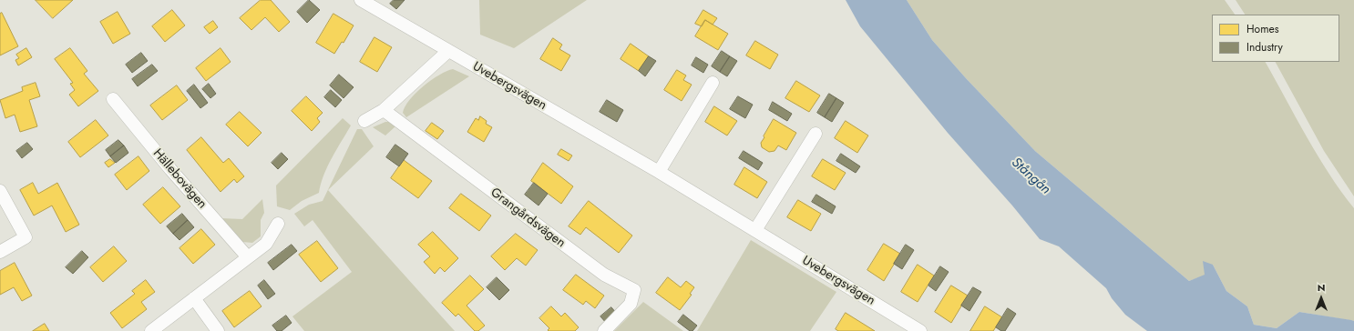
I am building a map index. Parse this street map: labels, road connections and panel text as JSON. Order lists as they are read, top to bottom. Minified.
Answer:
{"streets":{"street":["Uvebergsvägen","Hällebovägen","Grangårdsvägen"]},"water":["Stångån"],"legend":["Homes","Industry"],"north":"top"}
